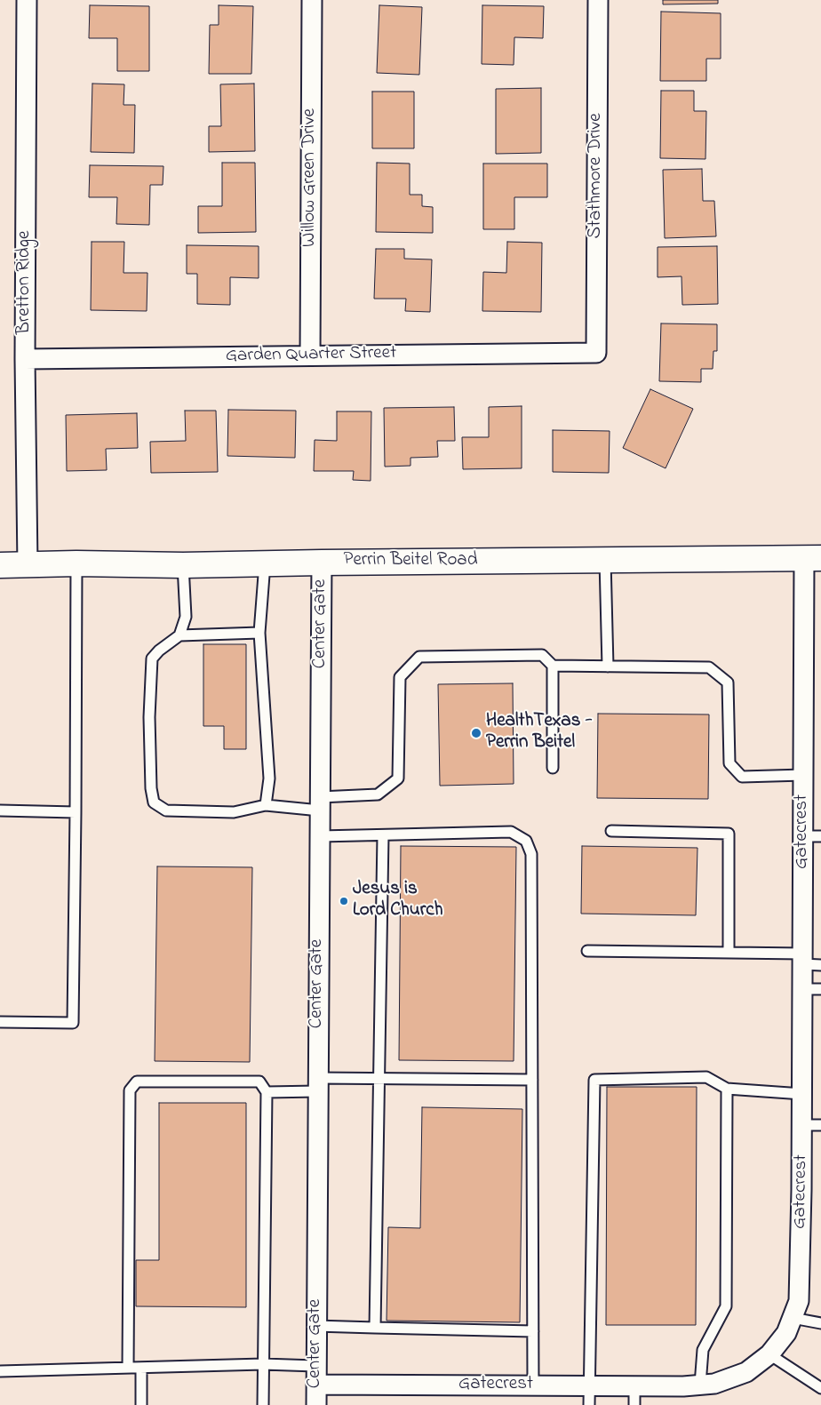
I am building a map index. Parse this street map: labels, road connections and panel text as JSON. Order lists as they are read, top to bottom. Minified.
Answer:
{"streets":{"main road":["Perrin Beitel Road"],"street":["Stathmore Drive","Willow Green Drive","Bretton Ridge","Garden Quarter Street","Center Gate","Gatecrest"]},"crossings":[["Stathmore Drive","Garden Quarter Street"],["Willow Green Drive","Garden Quarter Street"],["Bretton Ridge","Garden Quarter Street"],["Bretton Ridge","Perrin Beitel Road"],["Perrin Beitel Road","Center Gate"],["Perrin Beitel Road","Gatecrest"],["Center Gate","Gatecrest"]],"places":["HealthTexas - Perrin Beitel","Jesus is Lord Church"]}
